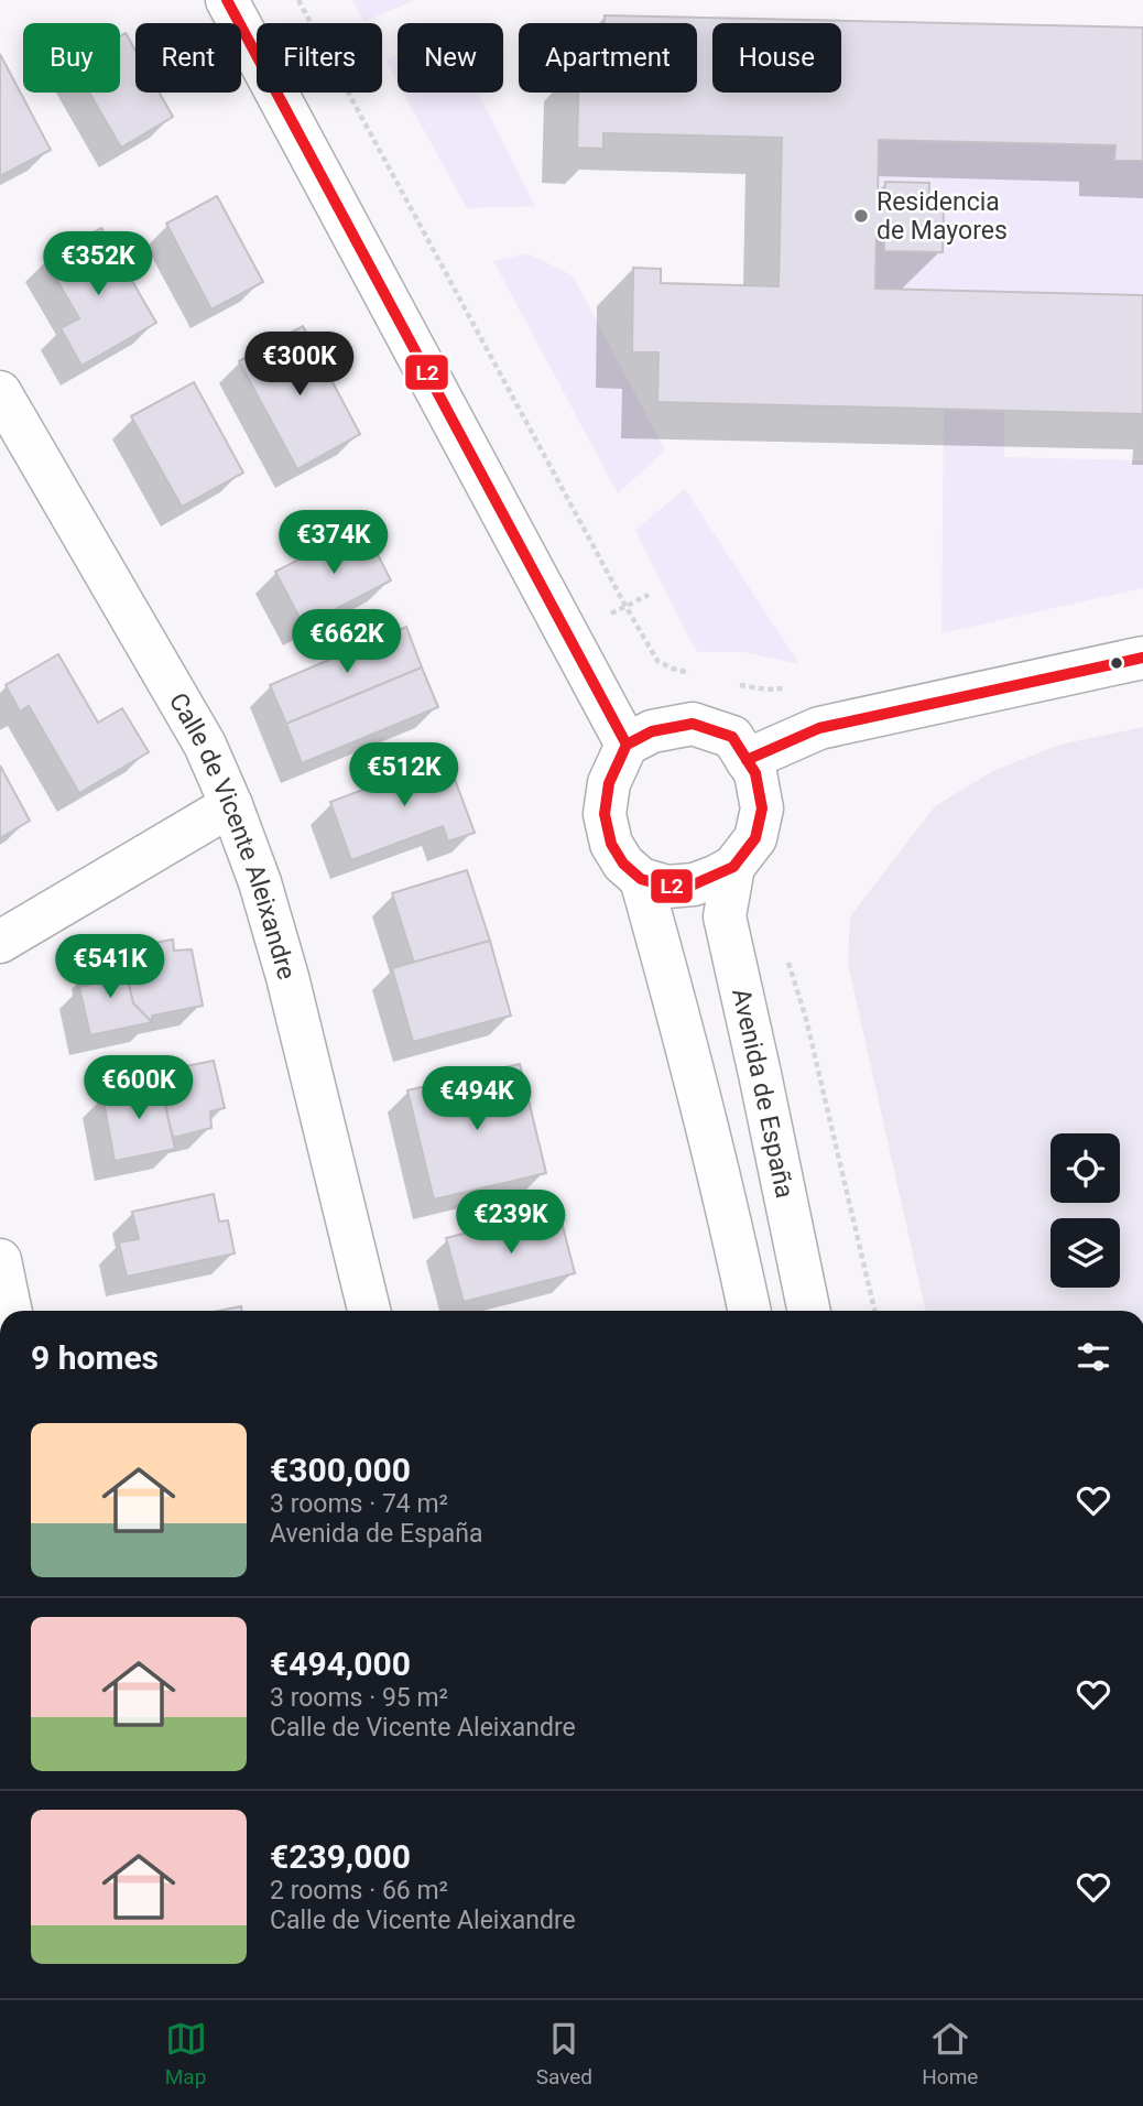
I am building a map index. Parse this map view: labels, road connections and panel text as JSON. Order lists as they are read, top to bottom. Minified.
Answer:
{"streets":{"street":["Calle de Vicente Aleixandre","Avenida de España"]},"places":["Residencia de Mayores"],"lines":["transit line L2"],"page":{"chip":["Buy","Rent","Filters","New","Apartment","House"],"price":["€352K","€300K","€374K","€662K","€512K","€541K","€600K","€494K","€239K"],"heading":"9 homes","list":[{"name":"€300,000","note":"3 rooms · 74 m² · Avenida de España"},{"name":"€494,000","note":"3 rooms · 95 m² · Calle de Vicente Aleixandre"},{"name":"€239,000","note":"2 rooms · 66 m² · Calle de Vicente Aleixandre"}],"tabs":["Map","Saved","Home"]}}
